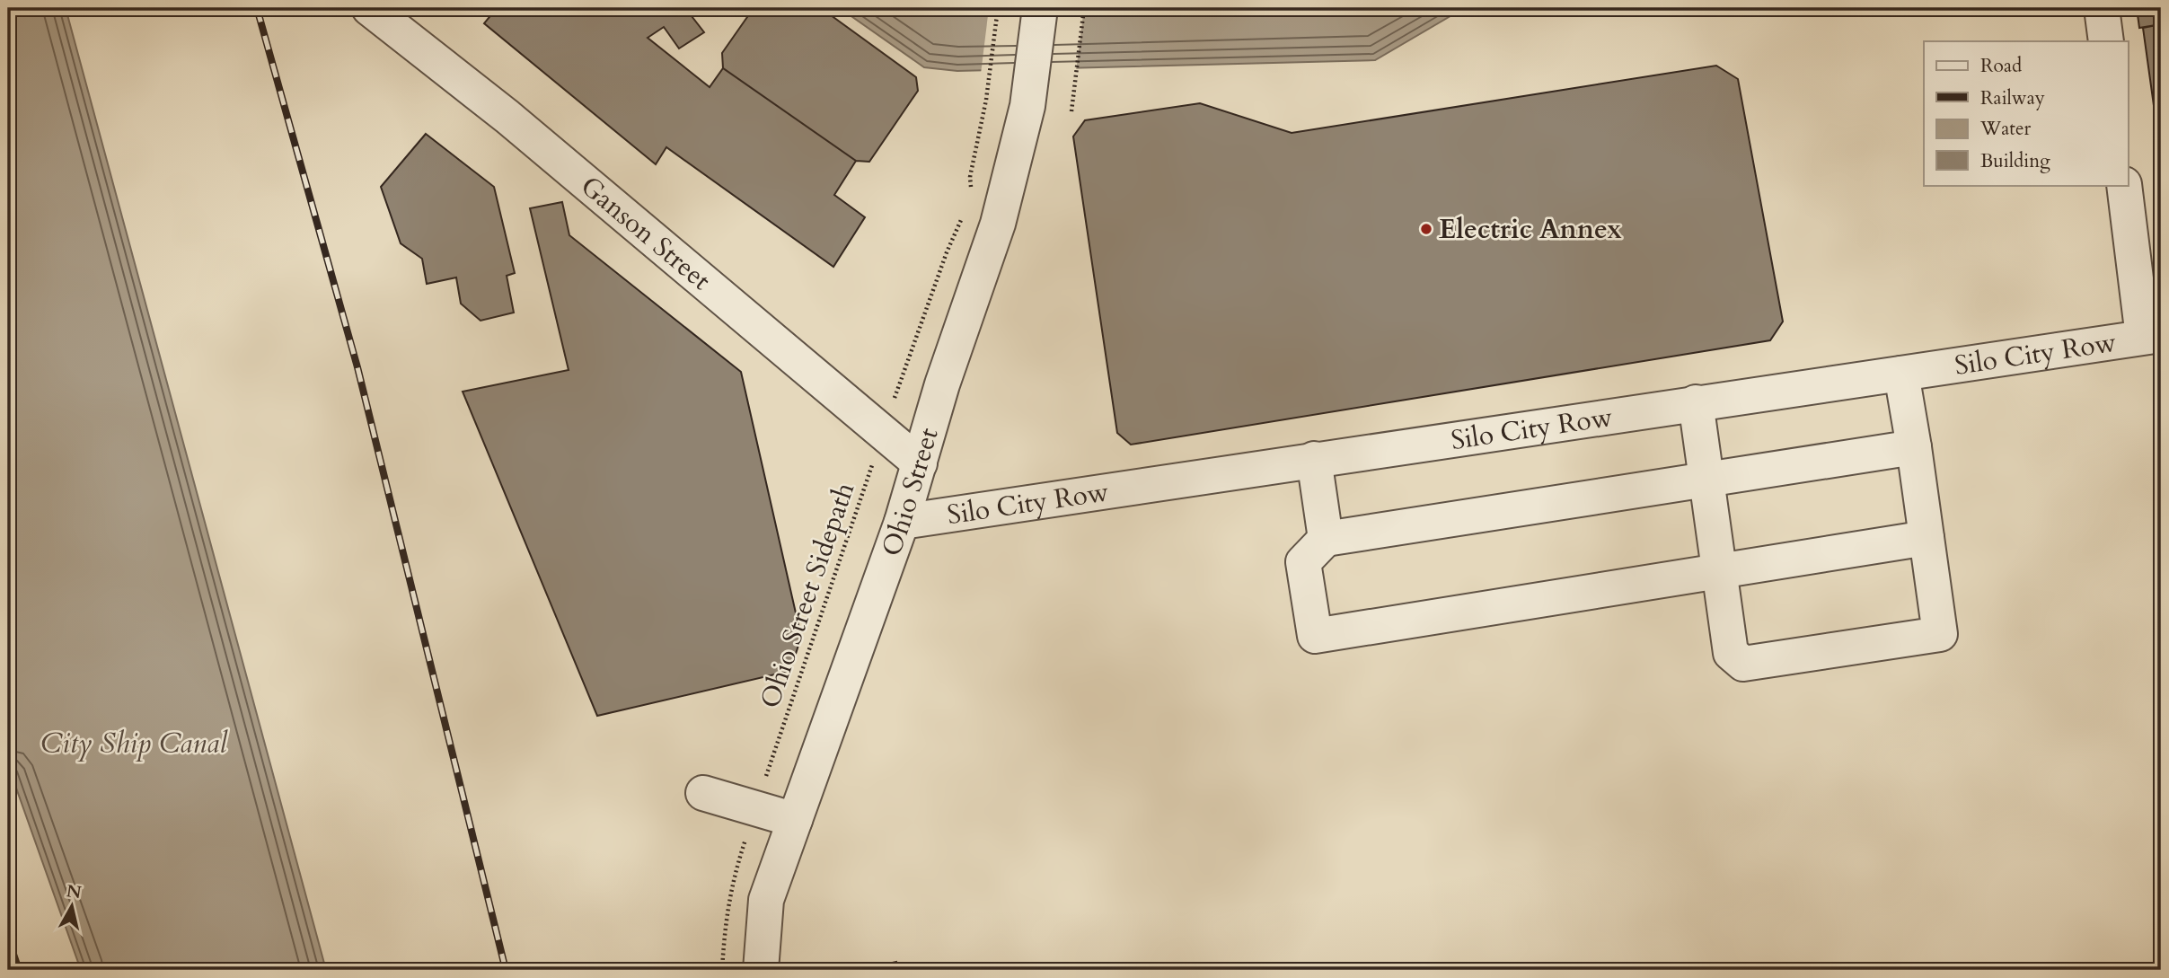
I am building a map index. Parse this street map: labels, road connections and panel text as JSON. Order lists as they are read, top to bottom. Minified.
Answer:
{"streets":{"street":["Ganson Street","Silo City Row","Ohio Street"],"path":["Ohio Street Sidepath"]},"crossings":[["Ganson Street","Ohio Street"],["Silo City Row","Ohio Street"]],"water":["City Ship Canal"],"places":["Electric Annex"],"legend":["Road","Railway","Water","Building"],"north":"top"}
